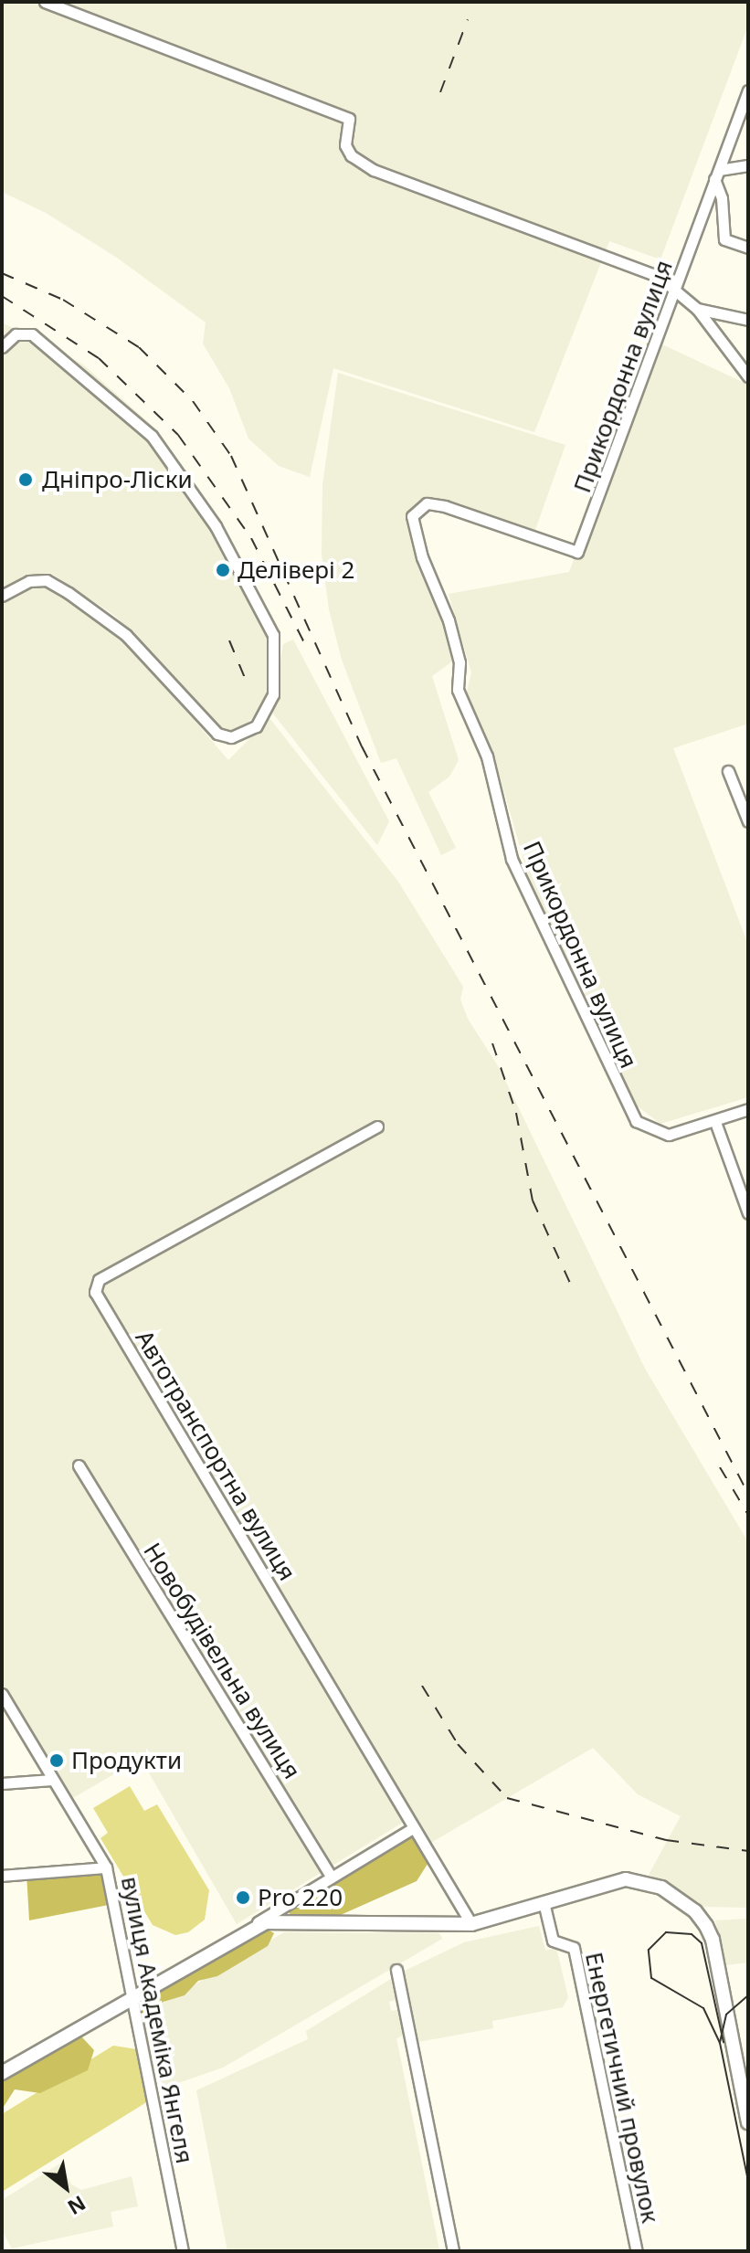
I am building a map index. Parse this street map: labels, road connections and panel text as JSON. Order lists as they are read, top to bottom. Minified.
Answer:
{"streets":{"street":["Прикордонна вулиця","Автотранспортна вулиця","Новобудівельна вулиця","вулиця Академіка Янгеля","Енергетичний провулок"]},"places":["Дніпро-Ліски","Делівері 2","Продукти","Pro 220"],"north":"bottom right"}
